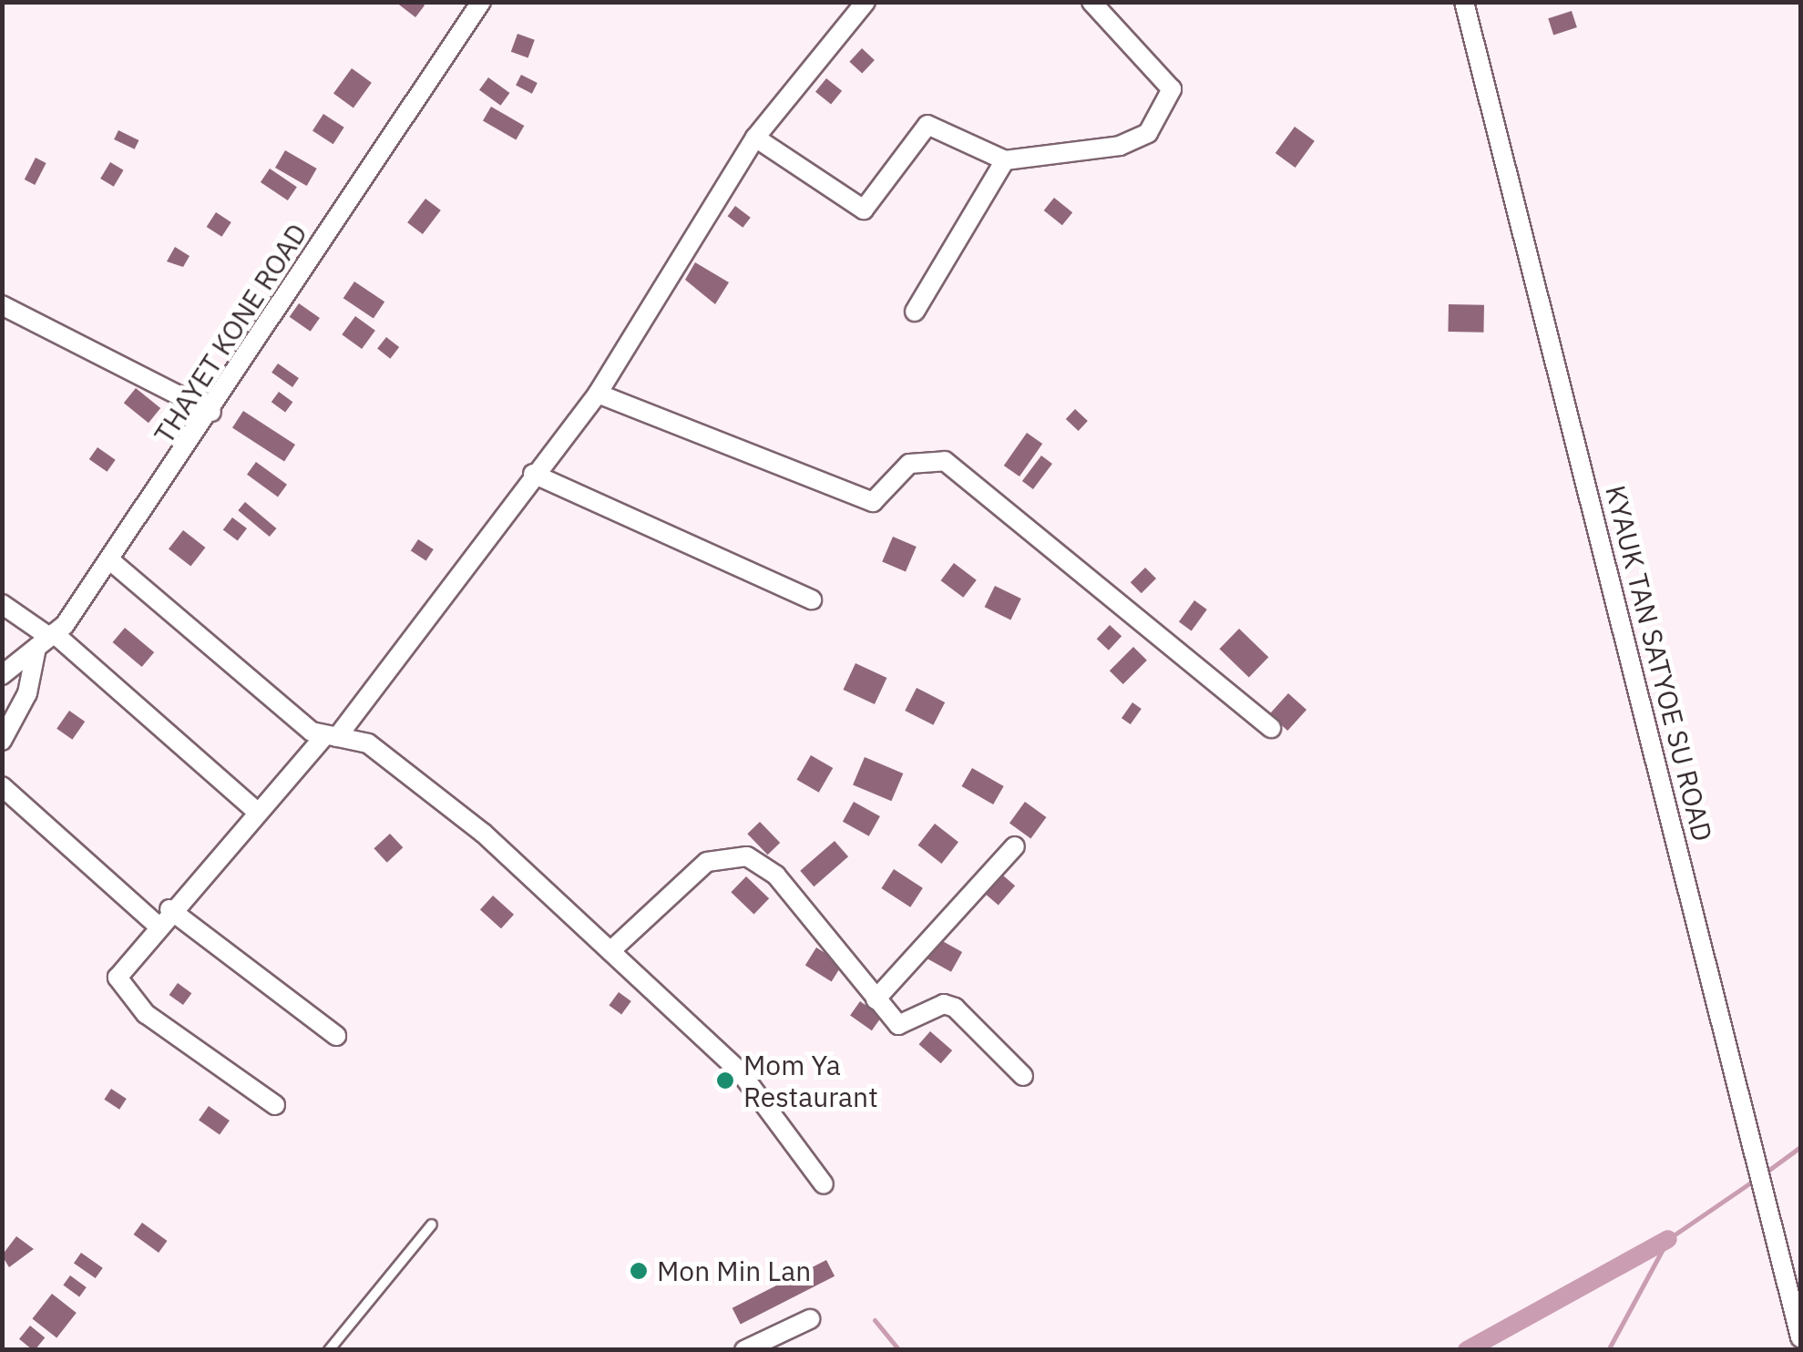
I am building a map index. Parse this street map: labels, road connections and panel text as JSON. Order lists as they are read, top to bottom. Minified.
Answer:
{"streets":{"street":["THAYET KONE ROAD","KYAUK TAN SATYOE SU ROAD"]},"places":["Mom Ya Restaurant","Mon Min Lan"]}
